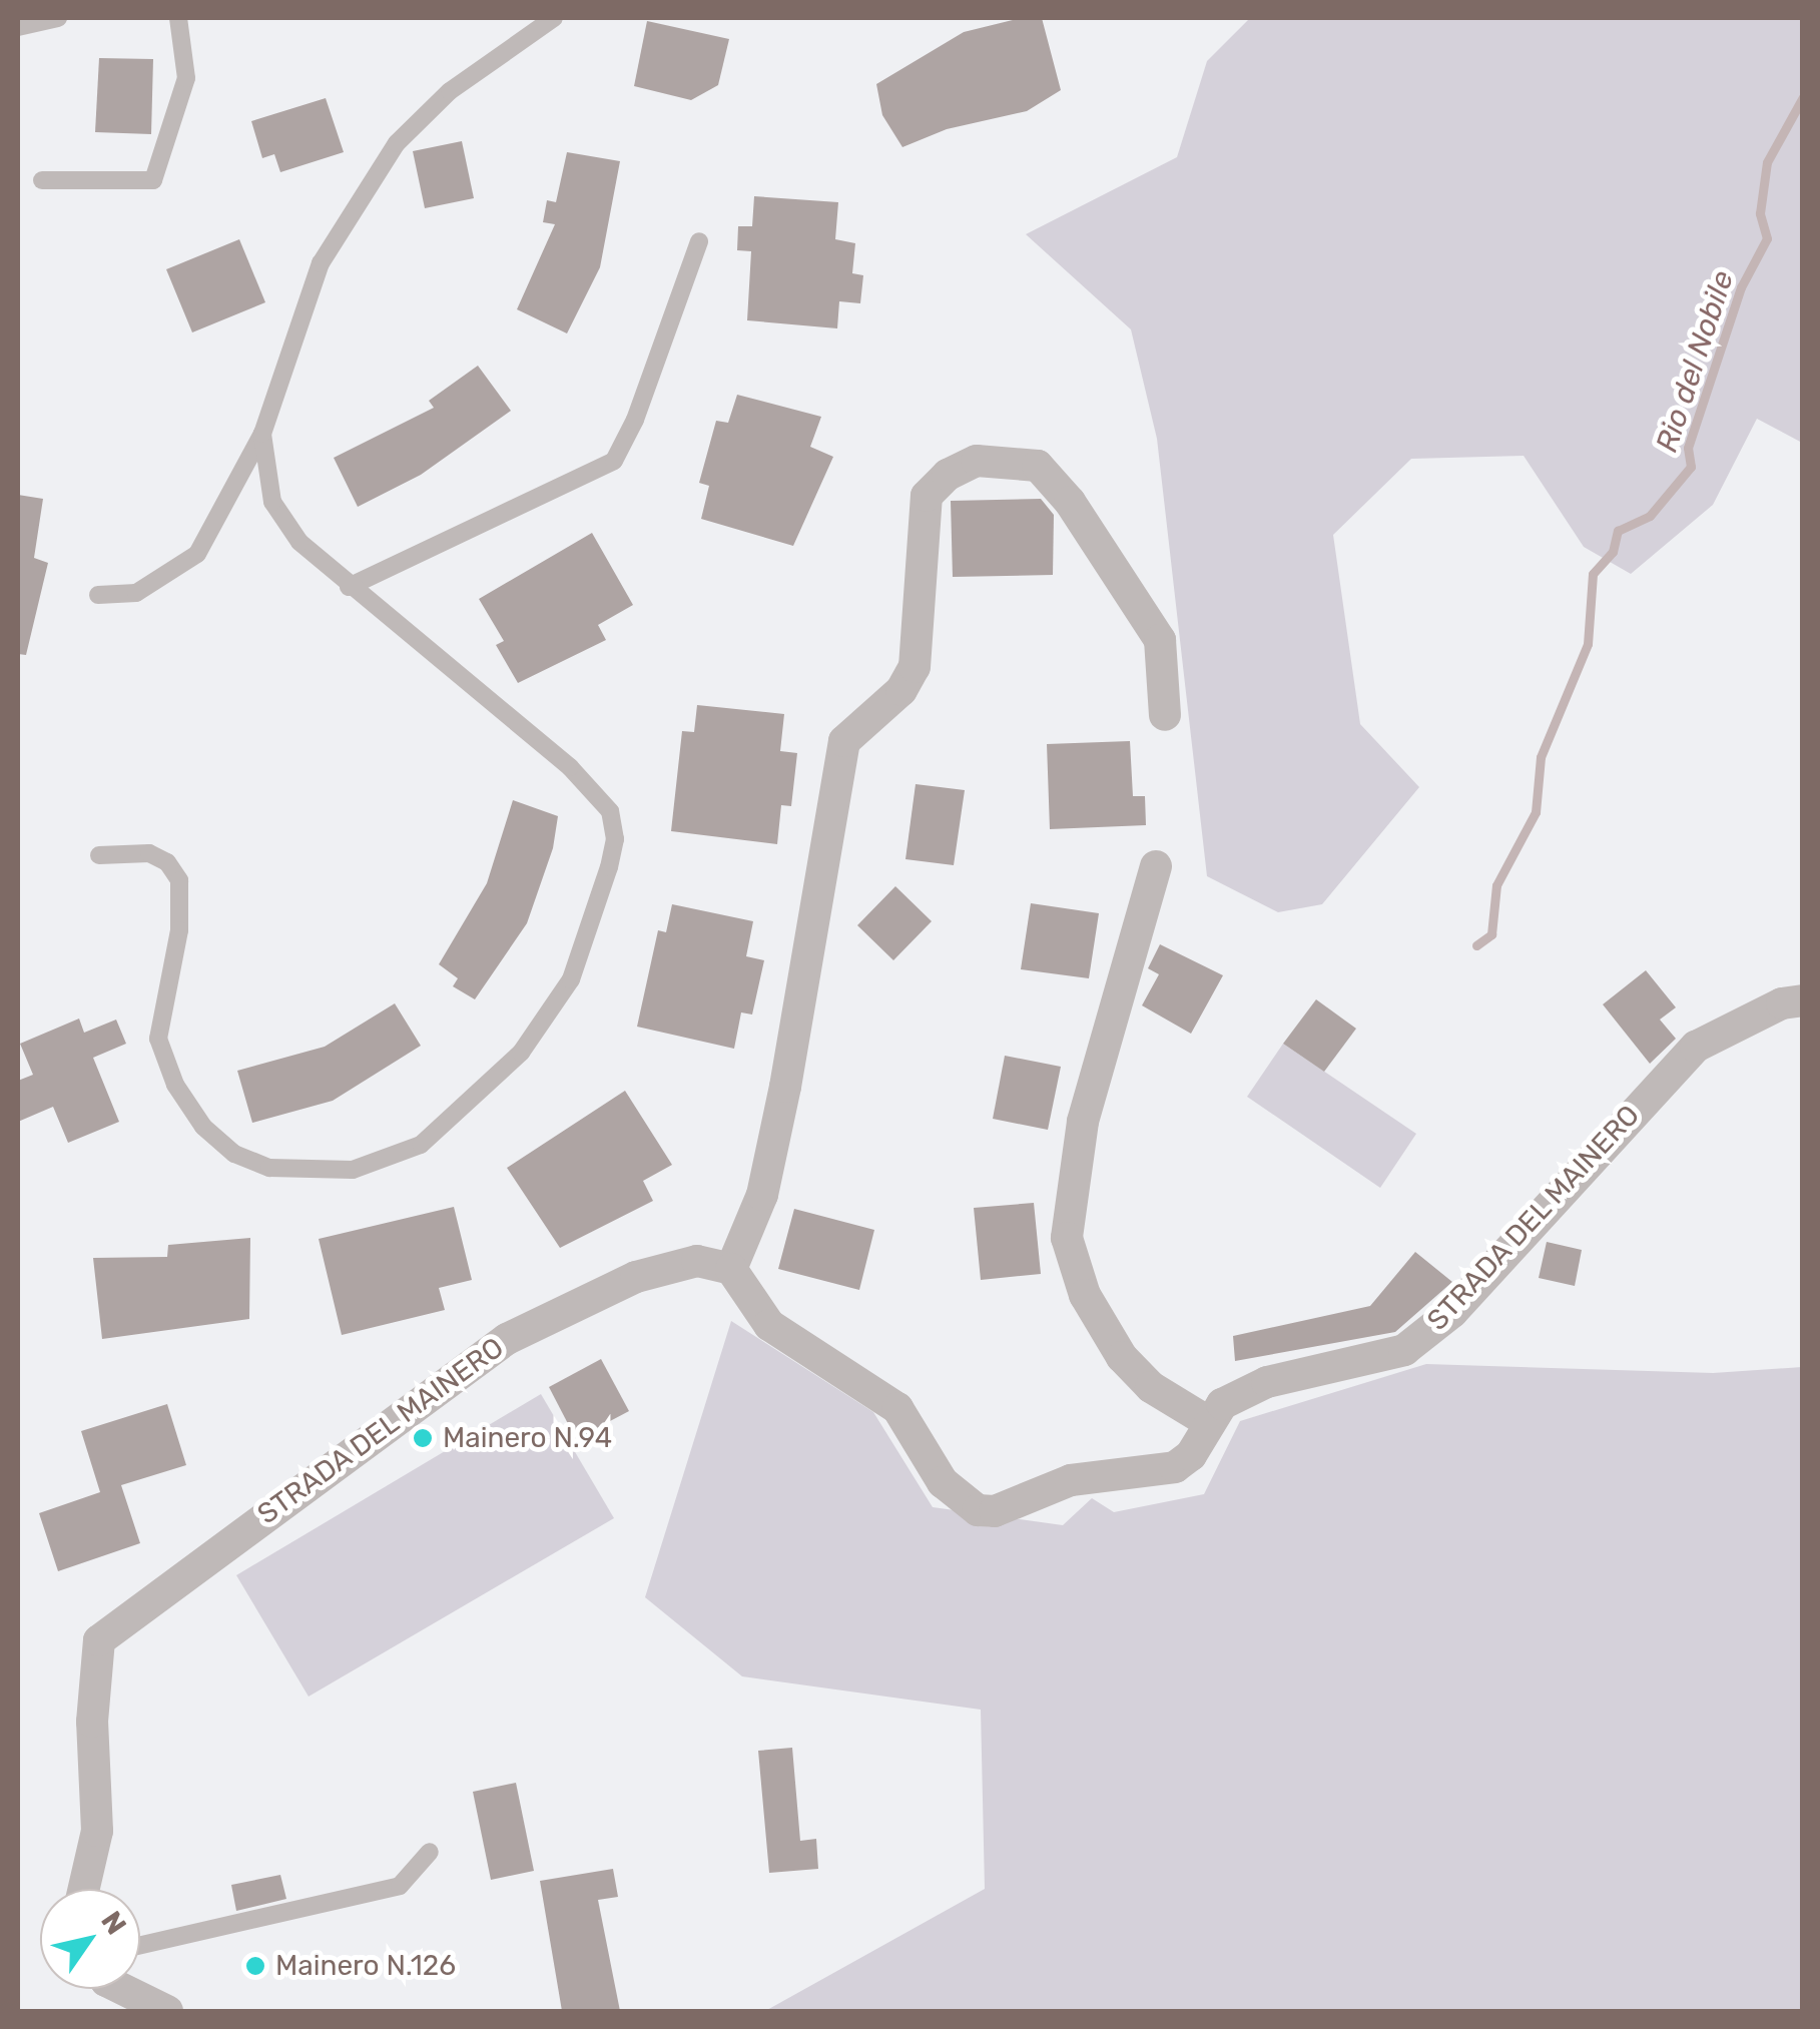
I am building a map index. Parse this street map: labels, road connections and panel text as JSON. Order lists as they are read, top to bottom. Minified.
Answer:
{"streets":{"street":["STRADA DEL MAINERO"]},"water":["Rio del Nobile"],"places":["Mainero N.94","Mainero N.126"],"north":"top right"}
